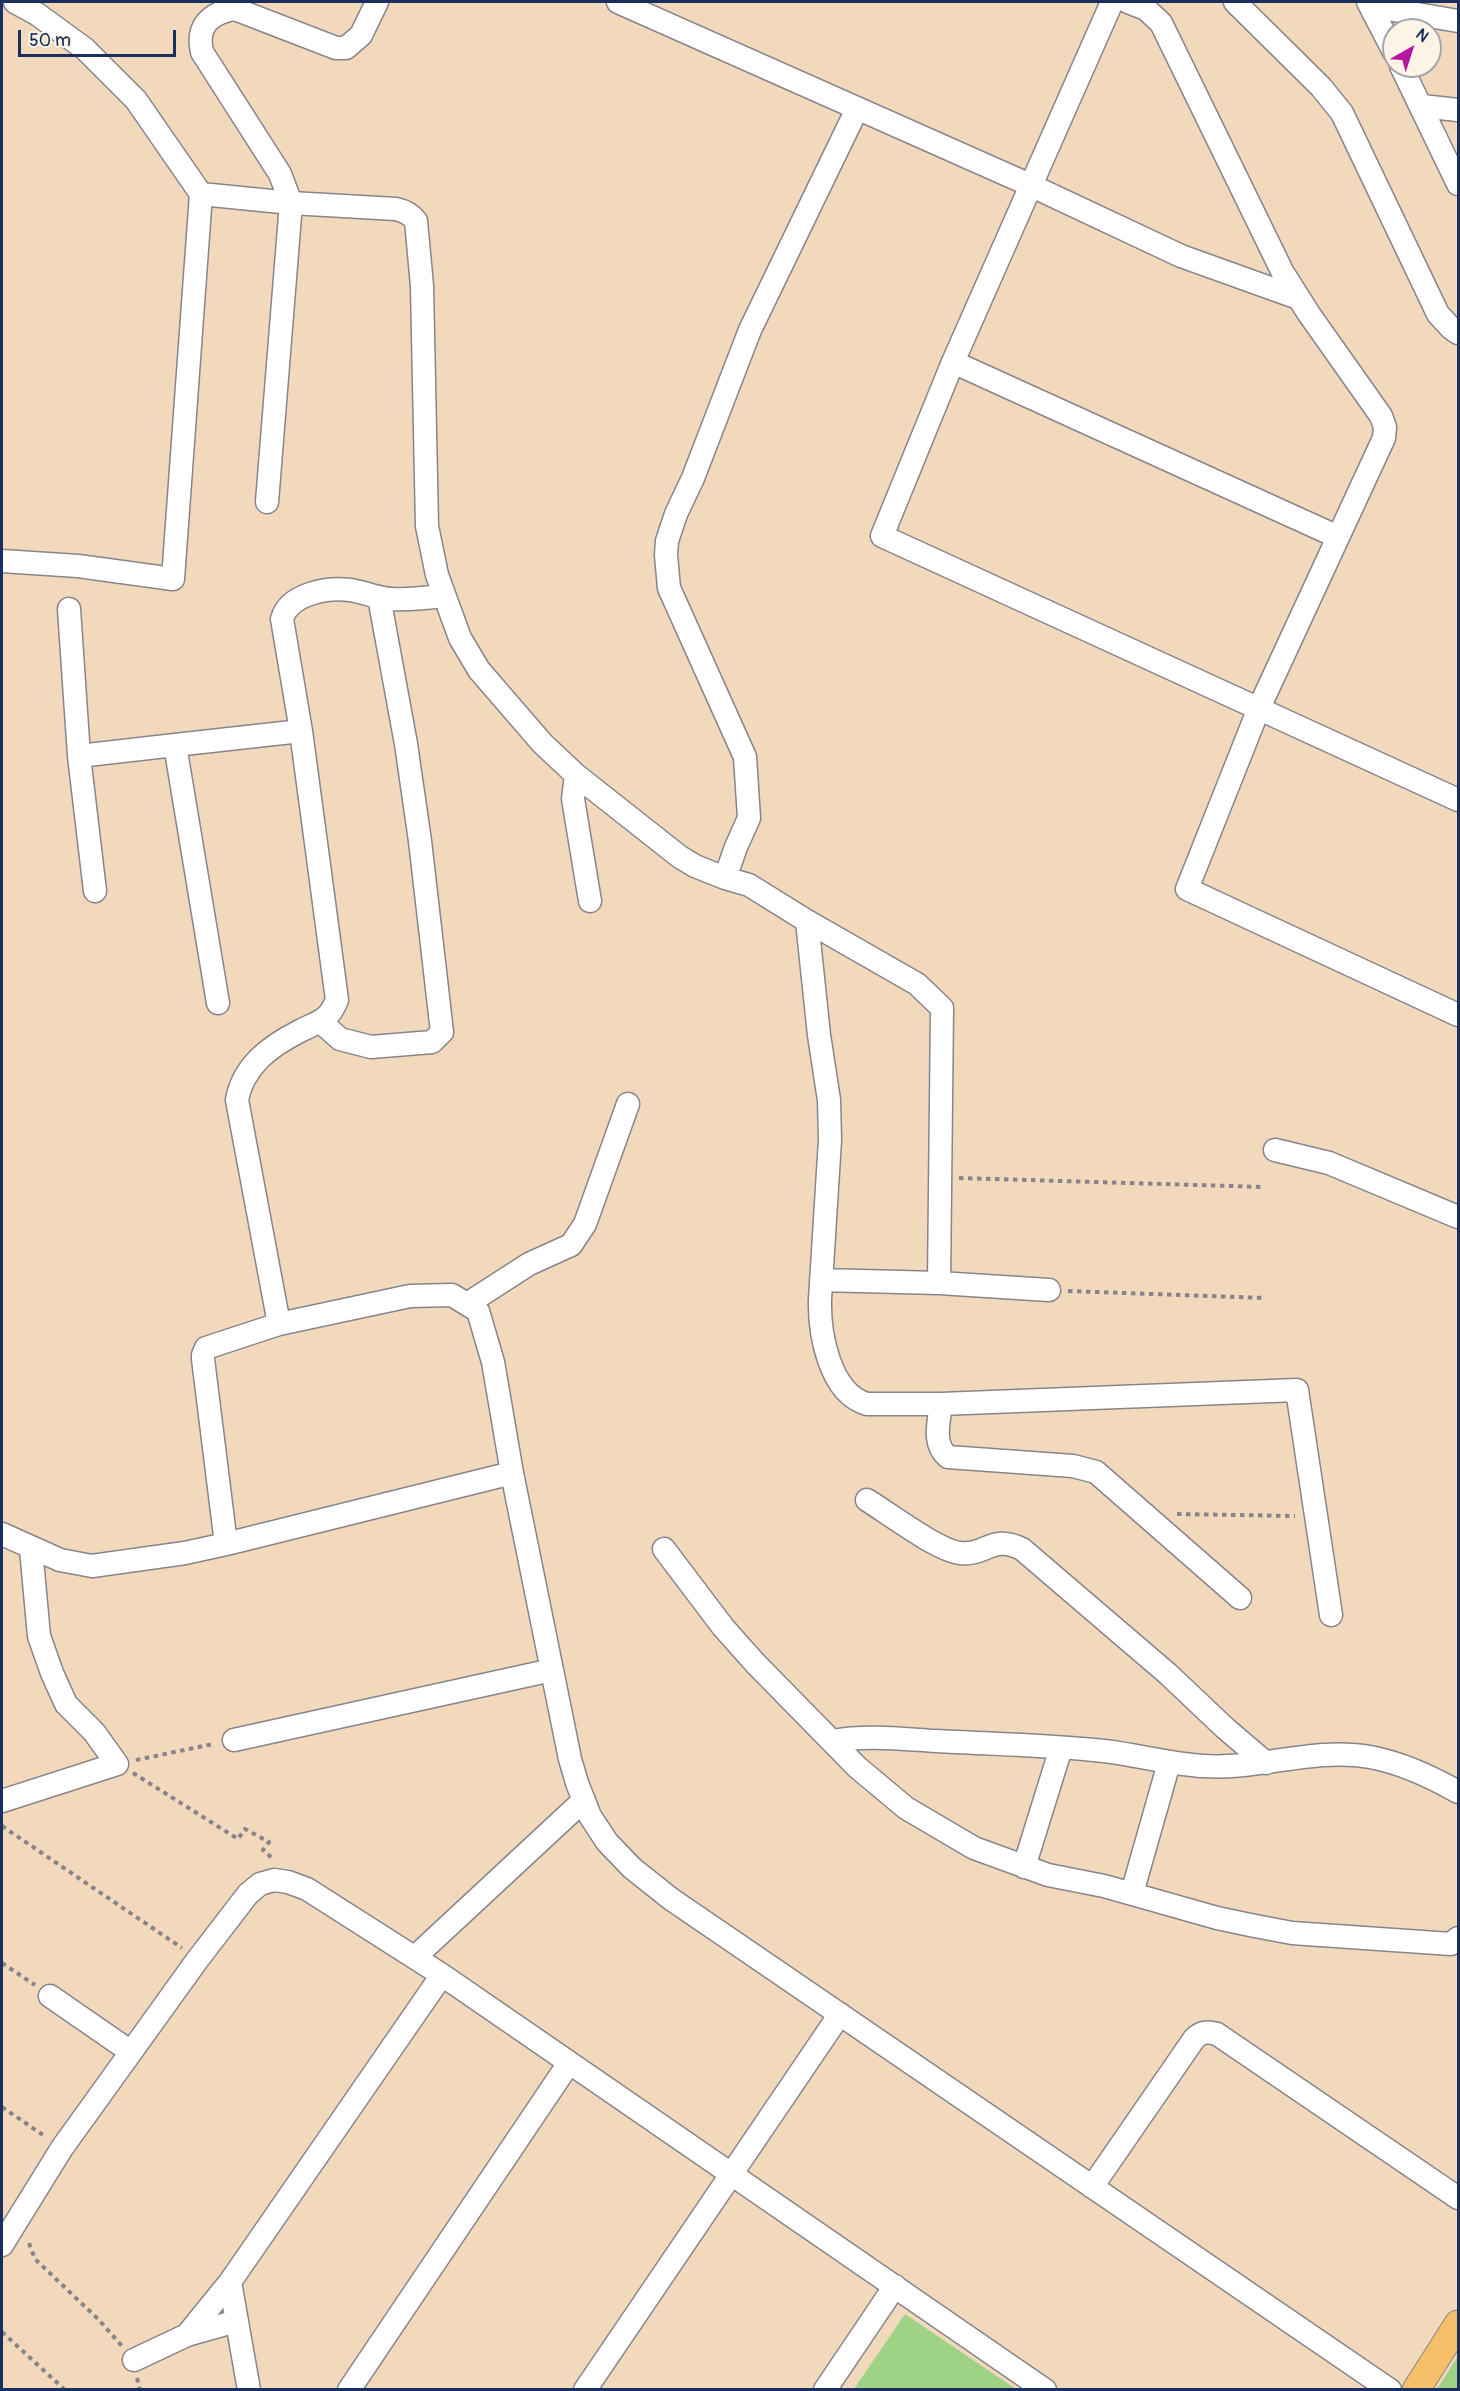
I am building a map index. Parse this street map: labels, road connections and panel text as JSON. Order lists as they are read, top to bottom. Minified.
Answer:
{"scale_bar":"50 m","north":"top right"}
